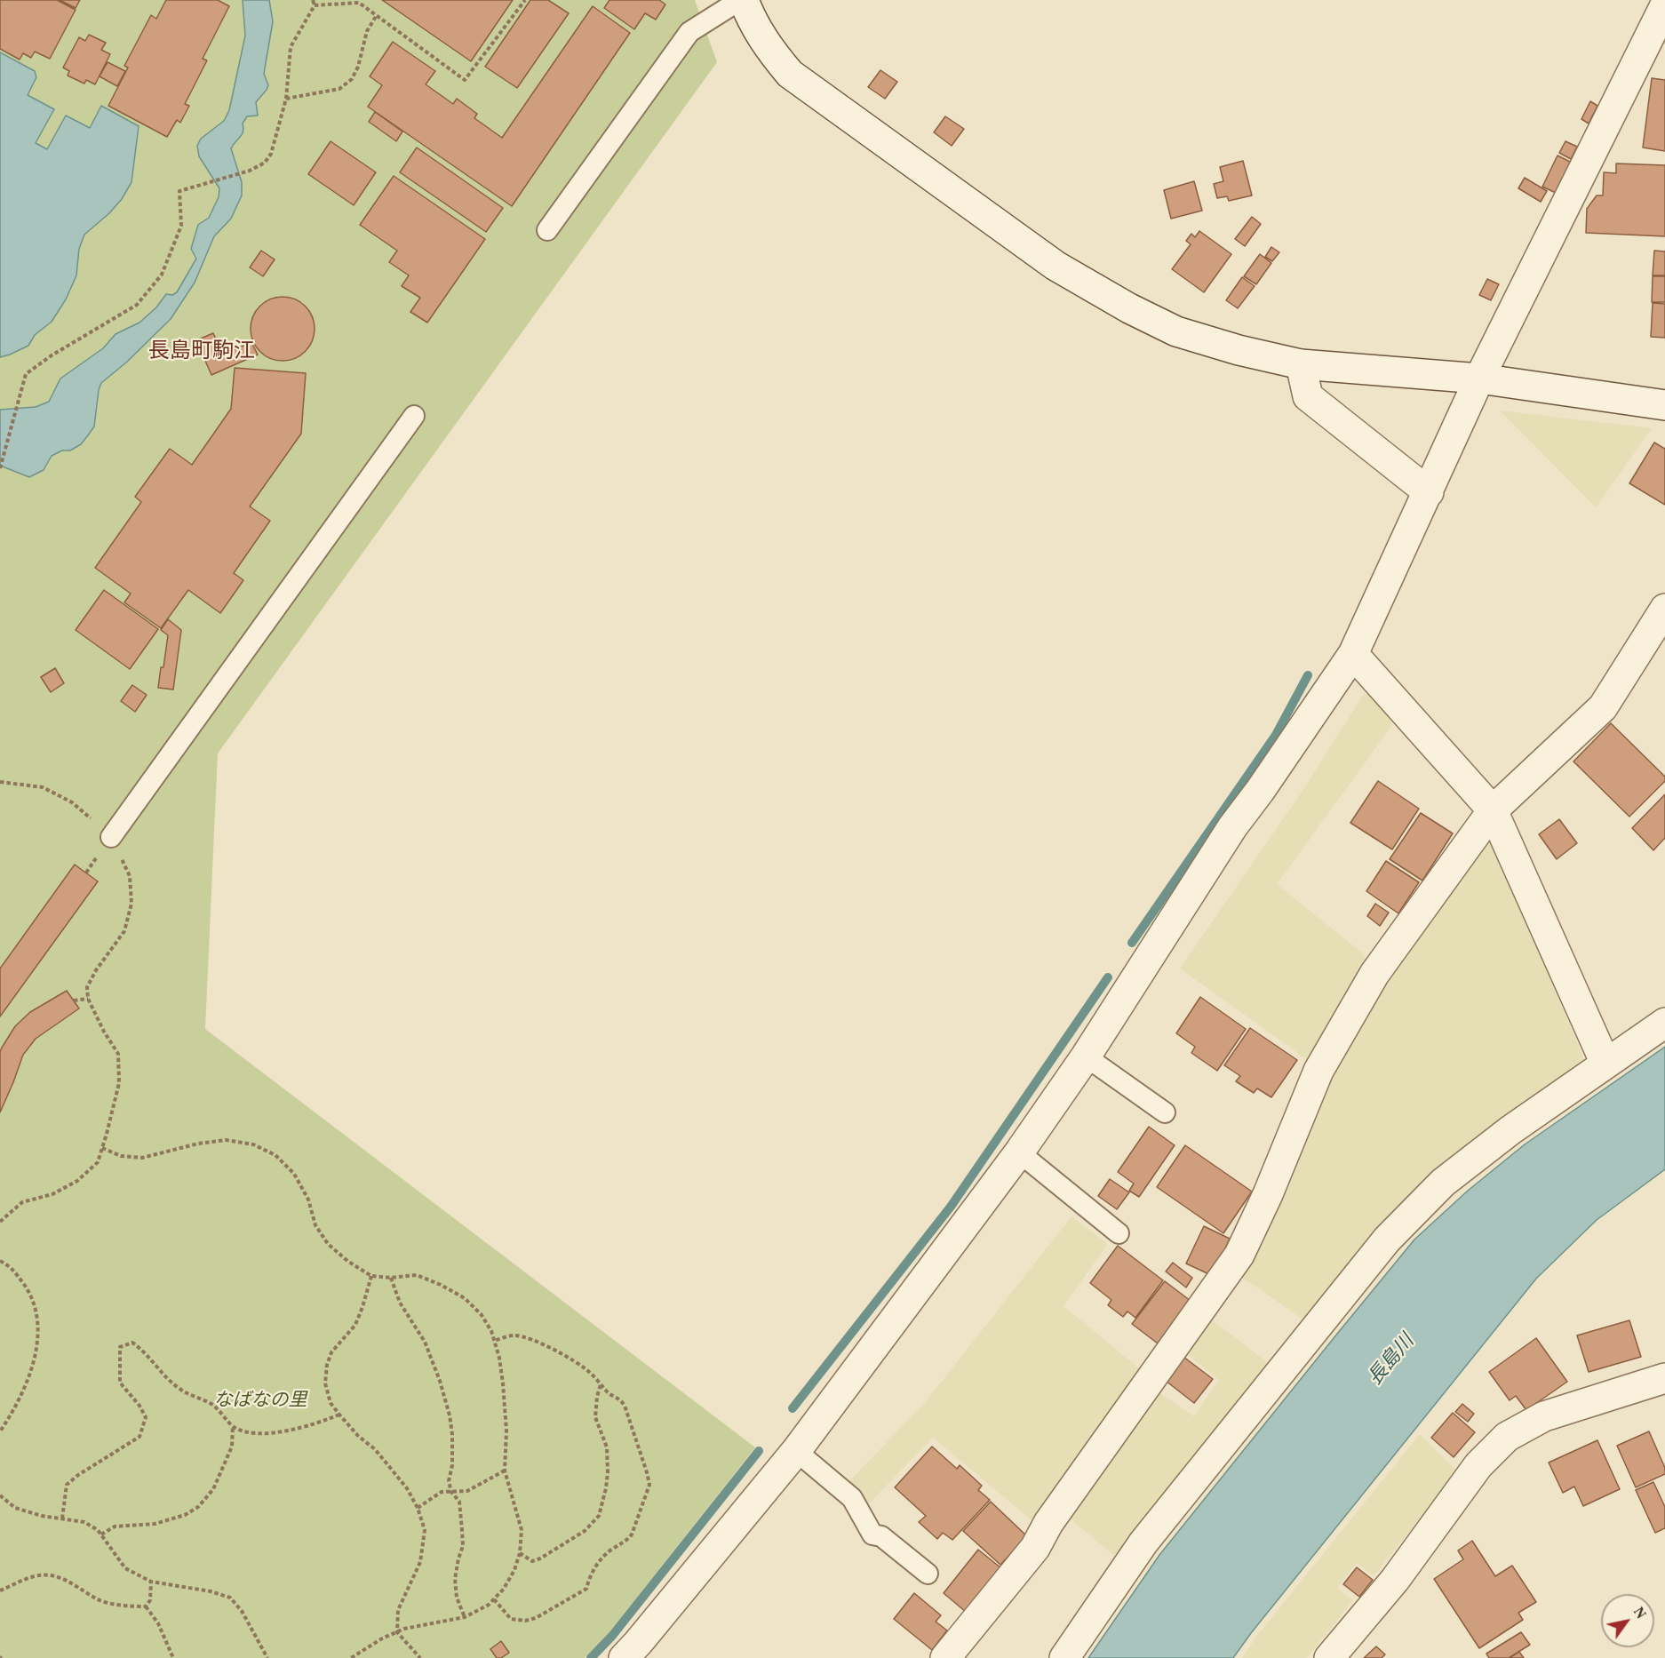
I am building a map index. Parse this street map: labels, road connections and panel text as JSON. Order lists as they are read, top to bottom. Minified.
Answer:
{"districts":["長島町駒江"],"water":["長島川"],"parks":["なばなの里"],"north":"top right"}
